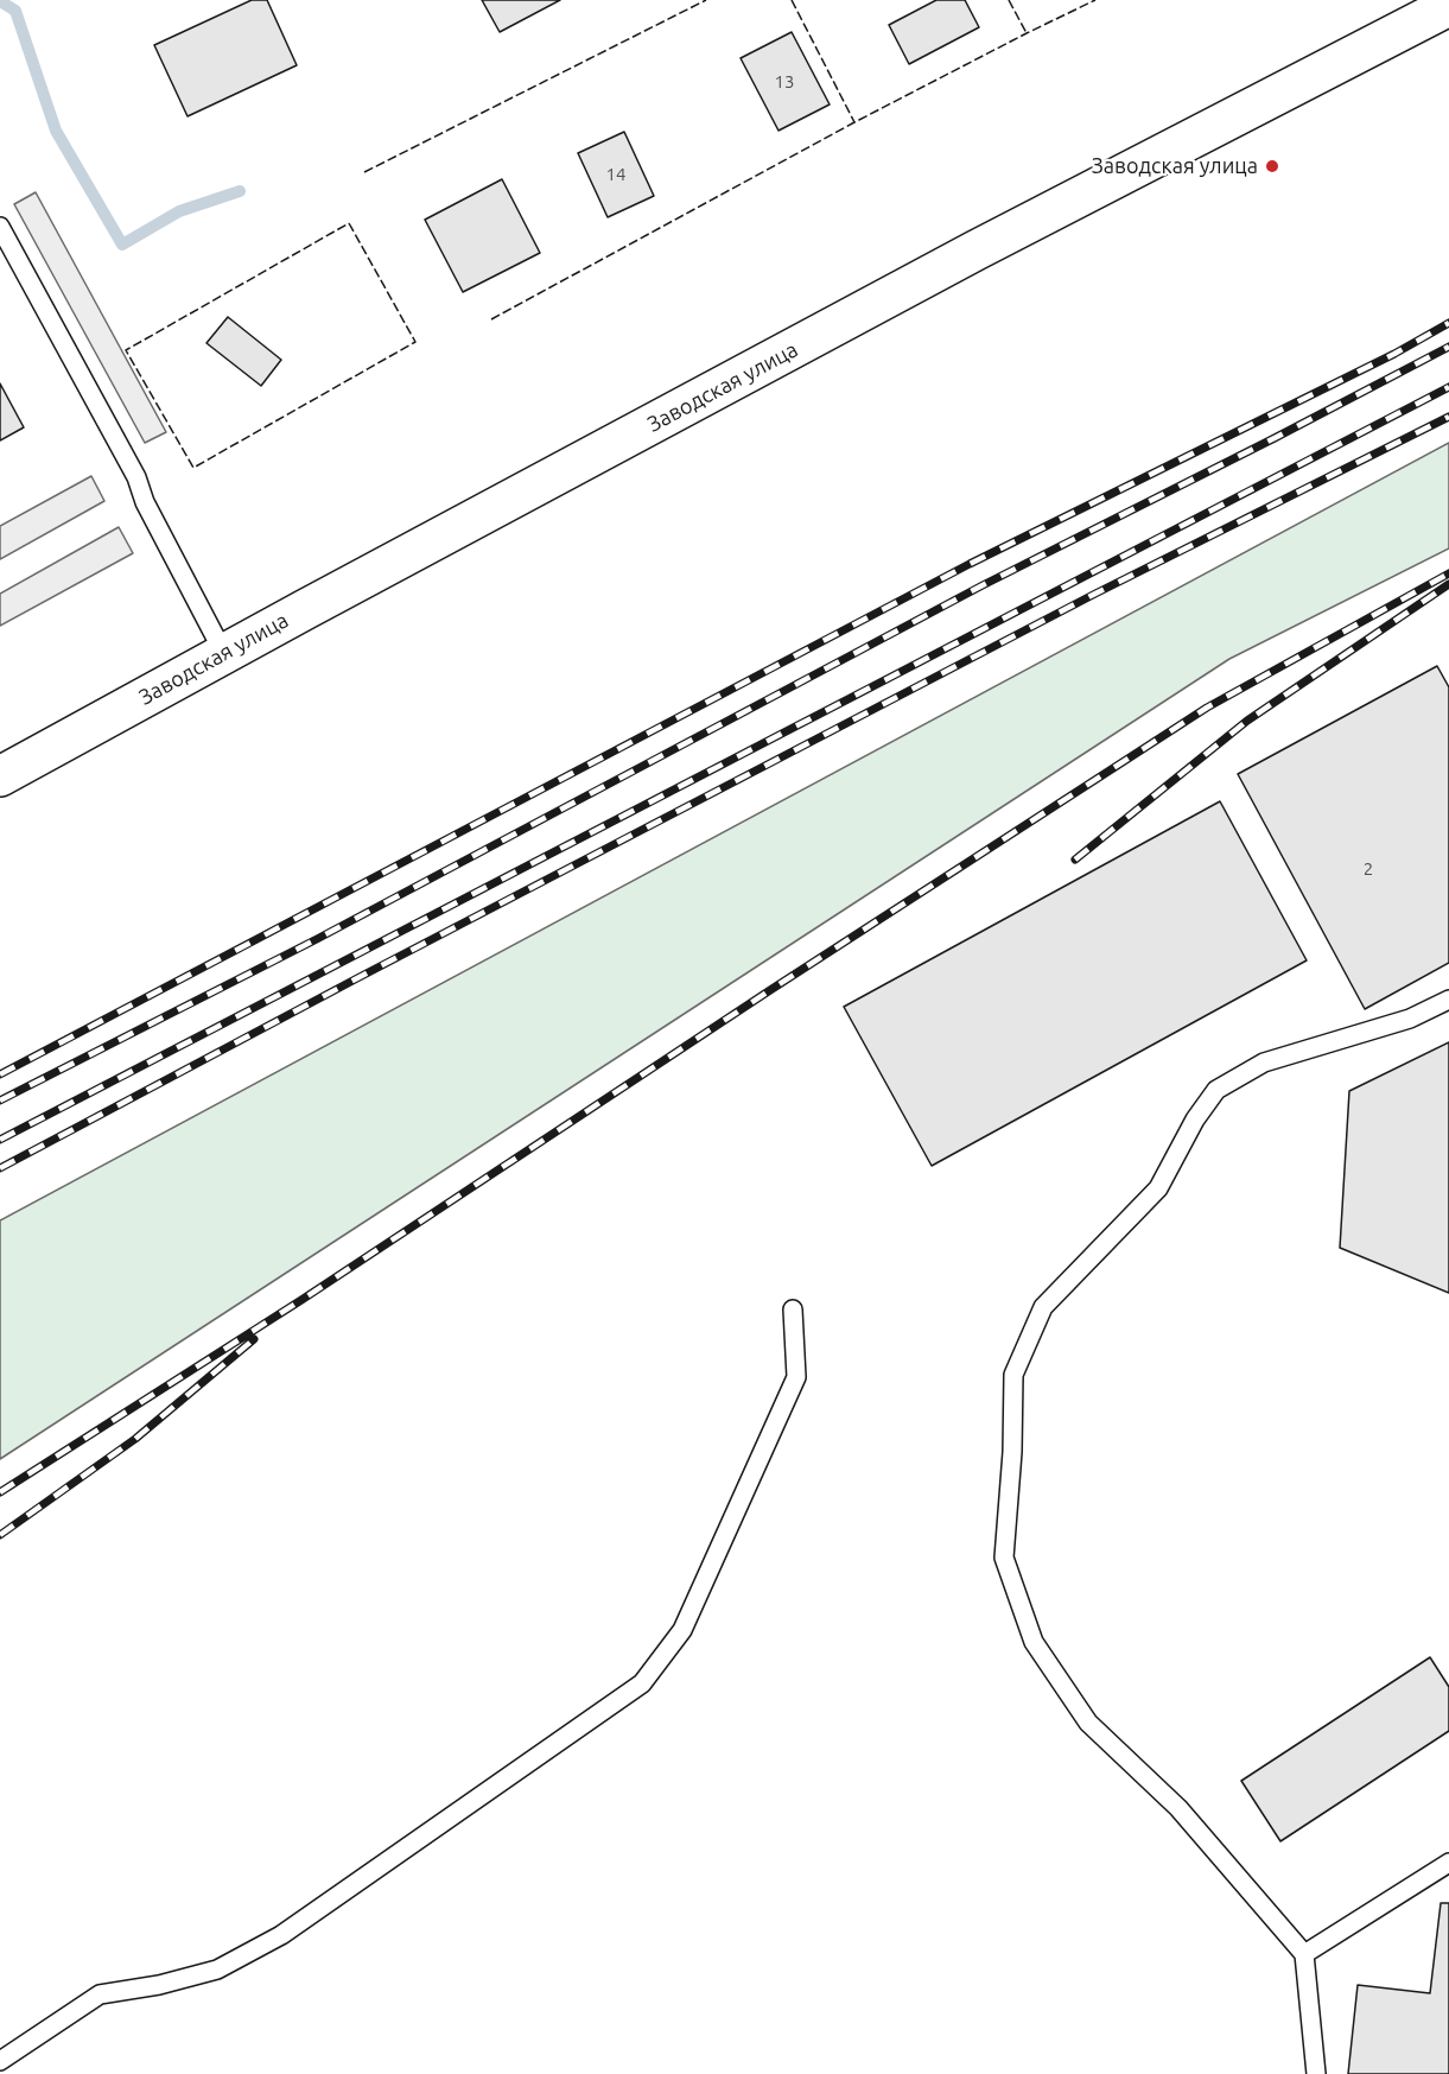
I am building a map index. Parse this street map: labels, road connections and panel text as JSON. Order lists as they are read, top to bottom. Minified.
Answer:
{"streets":{"street":["Заводская улица"]},"places":["Заводская улица"],"house_numbers":["13","14","2"]}
